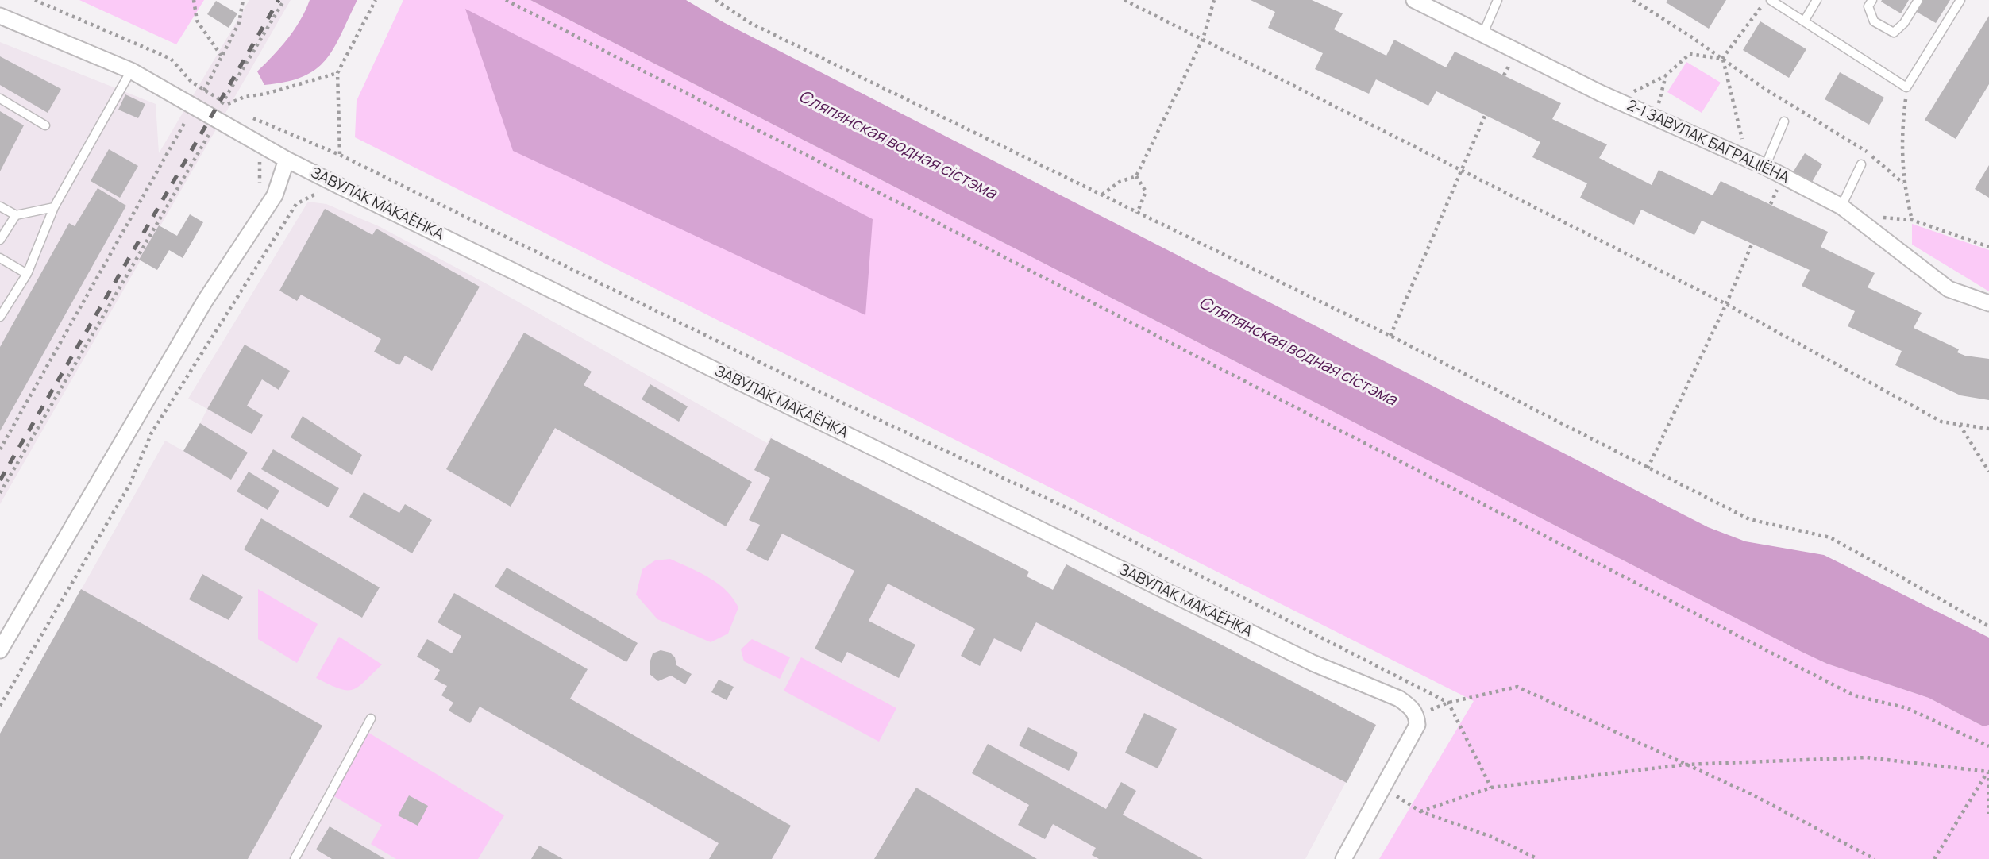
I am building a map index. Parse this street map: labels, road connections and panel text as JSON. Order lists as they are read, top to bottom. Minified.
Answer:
{"streets":{"street":["2-І ЗАВУЛАК БАГРАЦІЁНА","ЗАВУЛАК МАКАЁНКА"]},"water":["Сляпянская водная сістэма"]}
